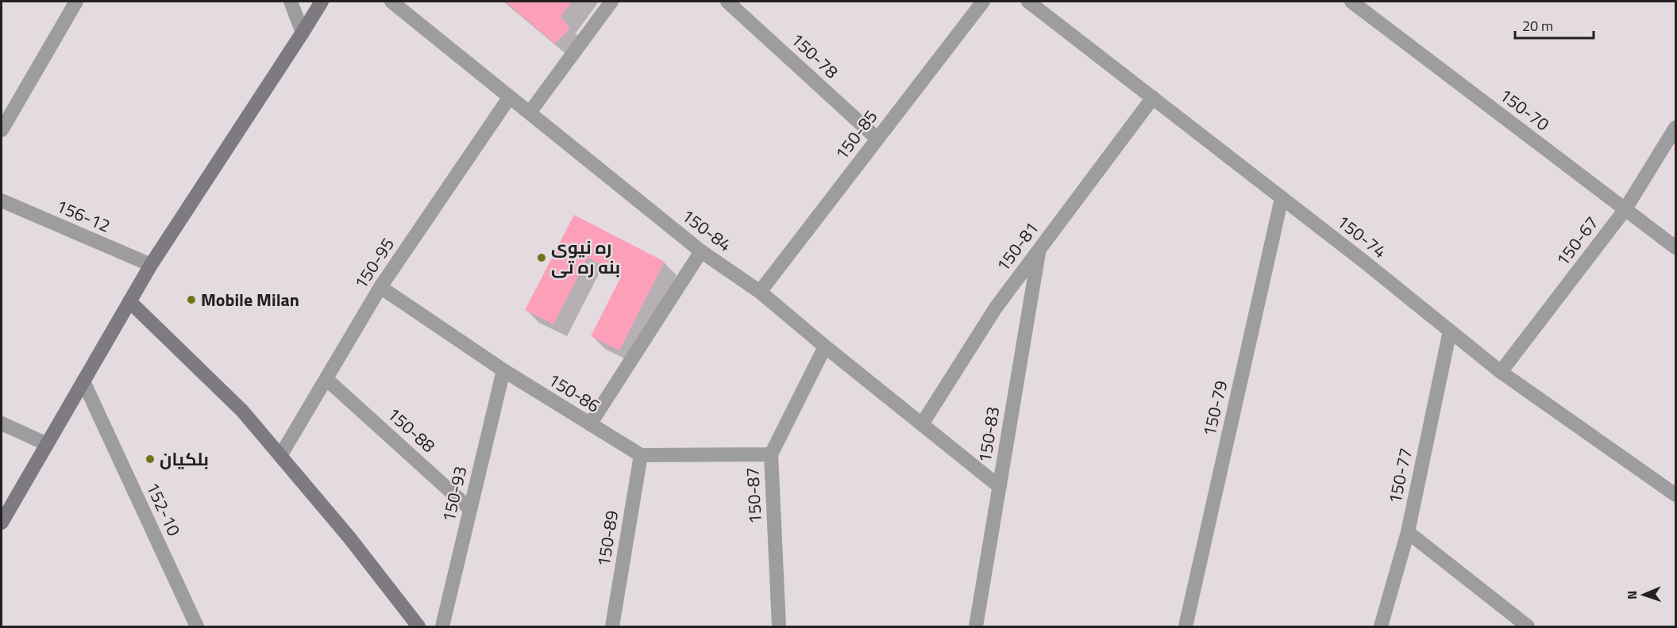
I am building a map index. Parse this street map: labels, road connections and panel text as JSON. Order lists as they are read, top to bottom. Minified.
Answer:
{"streets":{"street":["150-78","150-70","150-85","156-12","150-84","150-74","150-67","150-81","150-95","150-86","150-79","150-88","150-83","150-77","150-93","150-87","152-10","150-89"]},"crossings":[["150-78","150-85"],["150-70","150-67"],["150-85","150-84"],["150-84","150-81"],["150-84","150-95"],["150-84","150-83"],["150-84","150-87"],["150-74","150-67"],["150-74","150-81"],["150-74","150-79"],["150-74","150-77"],["150-81","150-83"],["150-95","150-86"],["150-95","150-88"],["150-86","150-93"],["150-86","150-89"],["150-88","150-93"]],"places":["ره نیوی بنه ره تی","Mobile Milan","بلكيان"],"scale_bar":"20 m","north":"left"}
